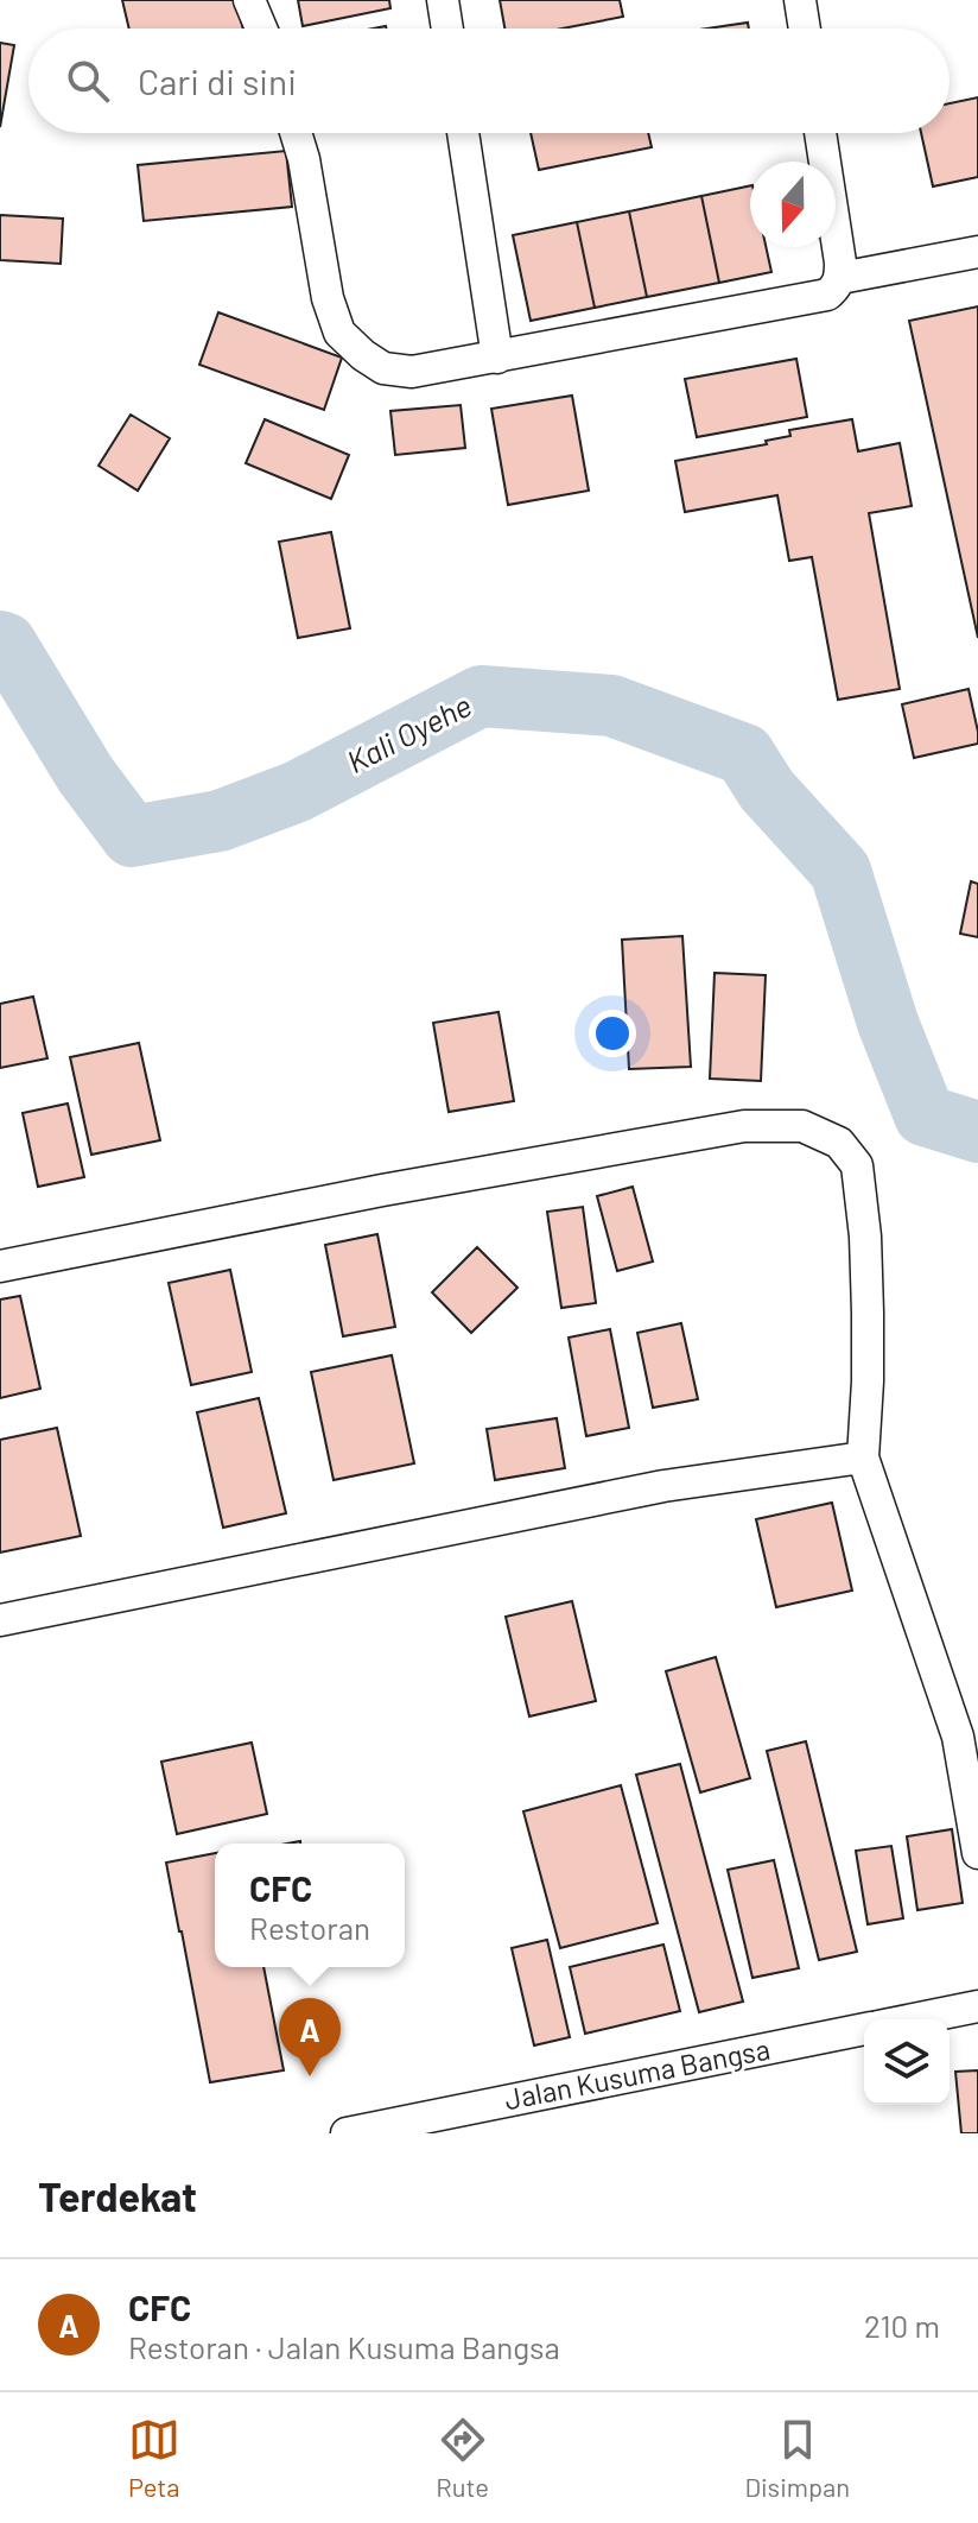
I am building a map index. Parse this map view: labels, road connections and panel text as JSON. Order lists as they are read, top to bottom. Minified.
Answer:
{"streets":{"street":["Jalan Kusuma Bangsa"]},"water":["Kali Oyehe"],"north":"bottom","page":{"search":"Cari di sini","popup":["CFC","Restoran"],"pins":"A","heading":"Terdekat","list":[{"mark":"A","name":"CFC","note":"Restoran · Jalan Kusuma Bangsa","value":"210 m"}],"nav":["Peta","Rute","Disimpan"]}}
